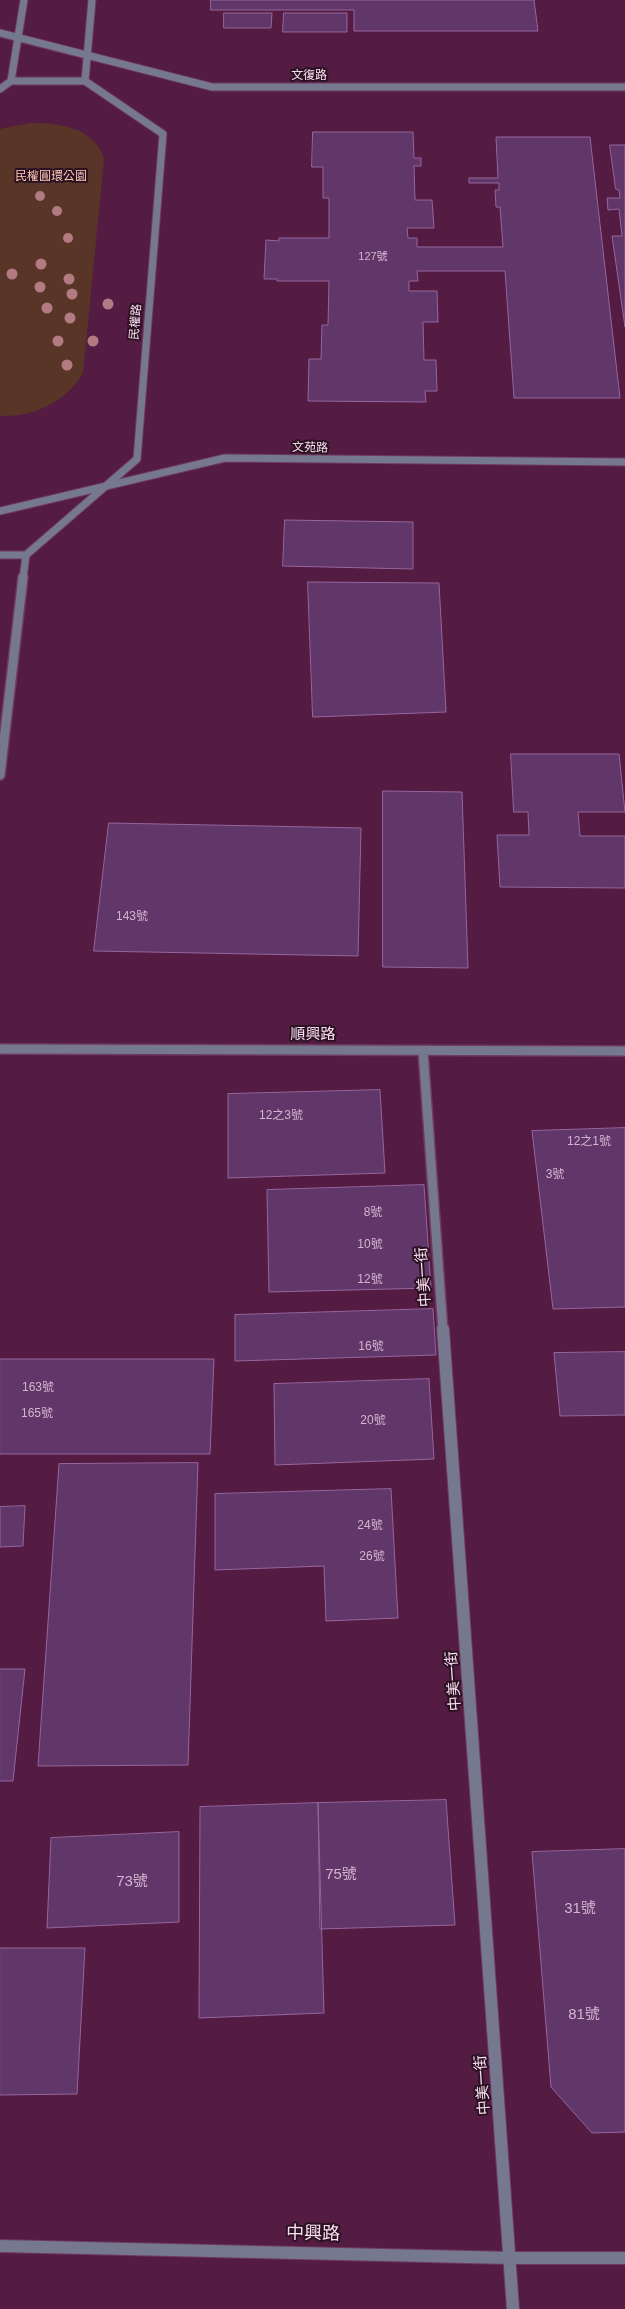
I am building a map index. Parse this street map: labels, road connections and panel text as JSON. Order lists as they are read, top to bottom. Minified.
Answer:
{"streets":{"street":["文復路","民權路","文苑路","順興路","中美一街","中興路"]},"crossings":[["民權路","文苑路"],["順興路","中美一街"],["中美一街","中興路"]],"parks":["民權圓環公園"],"house_numbers":["127號","143號","12之3號","12之1號","3號","8號","10號","12號","16號","163號","165號","20號","24號","26號","75號","73號","31號","81號"]}
